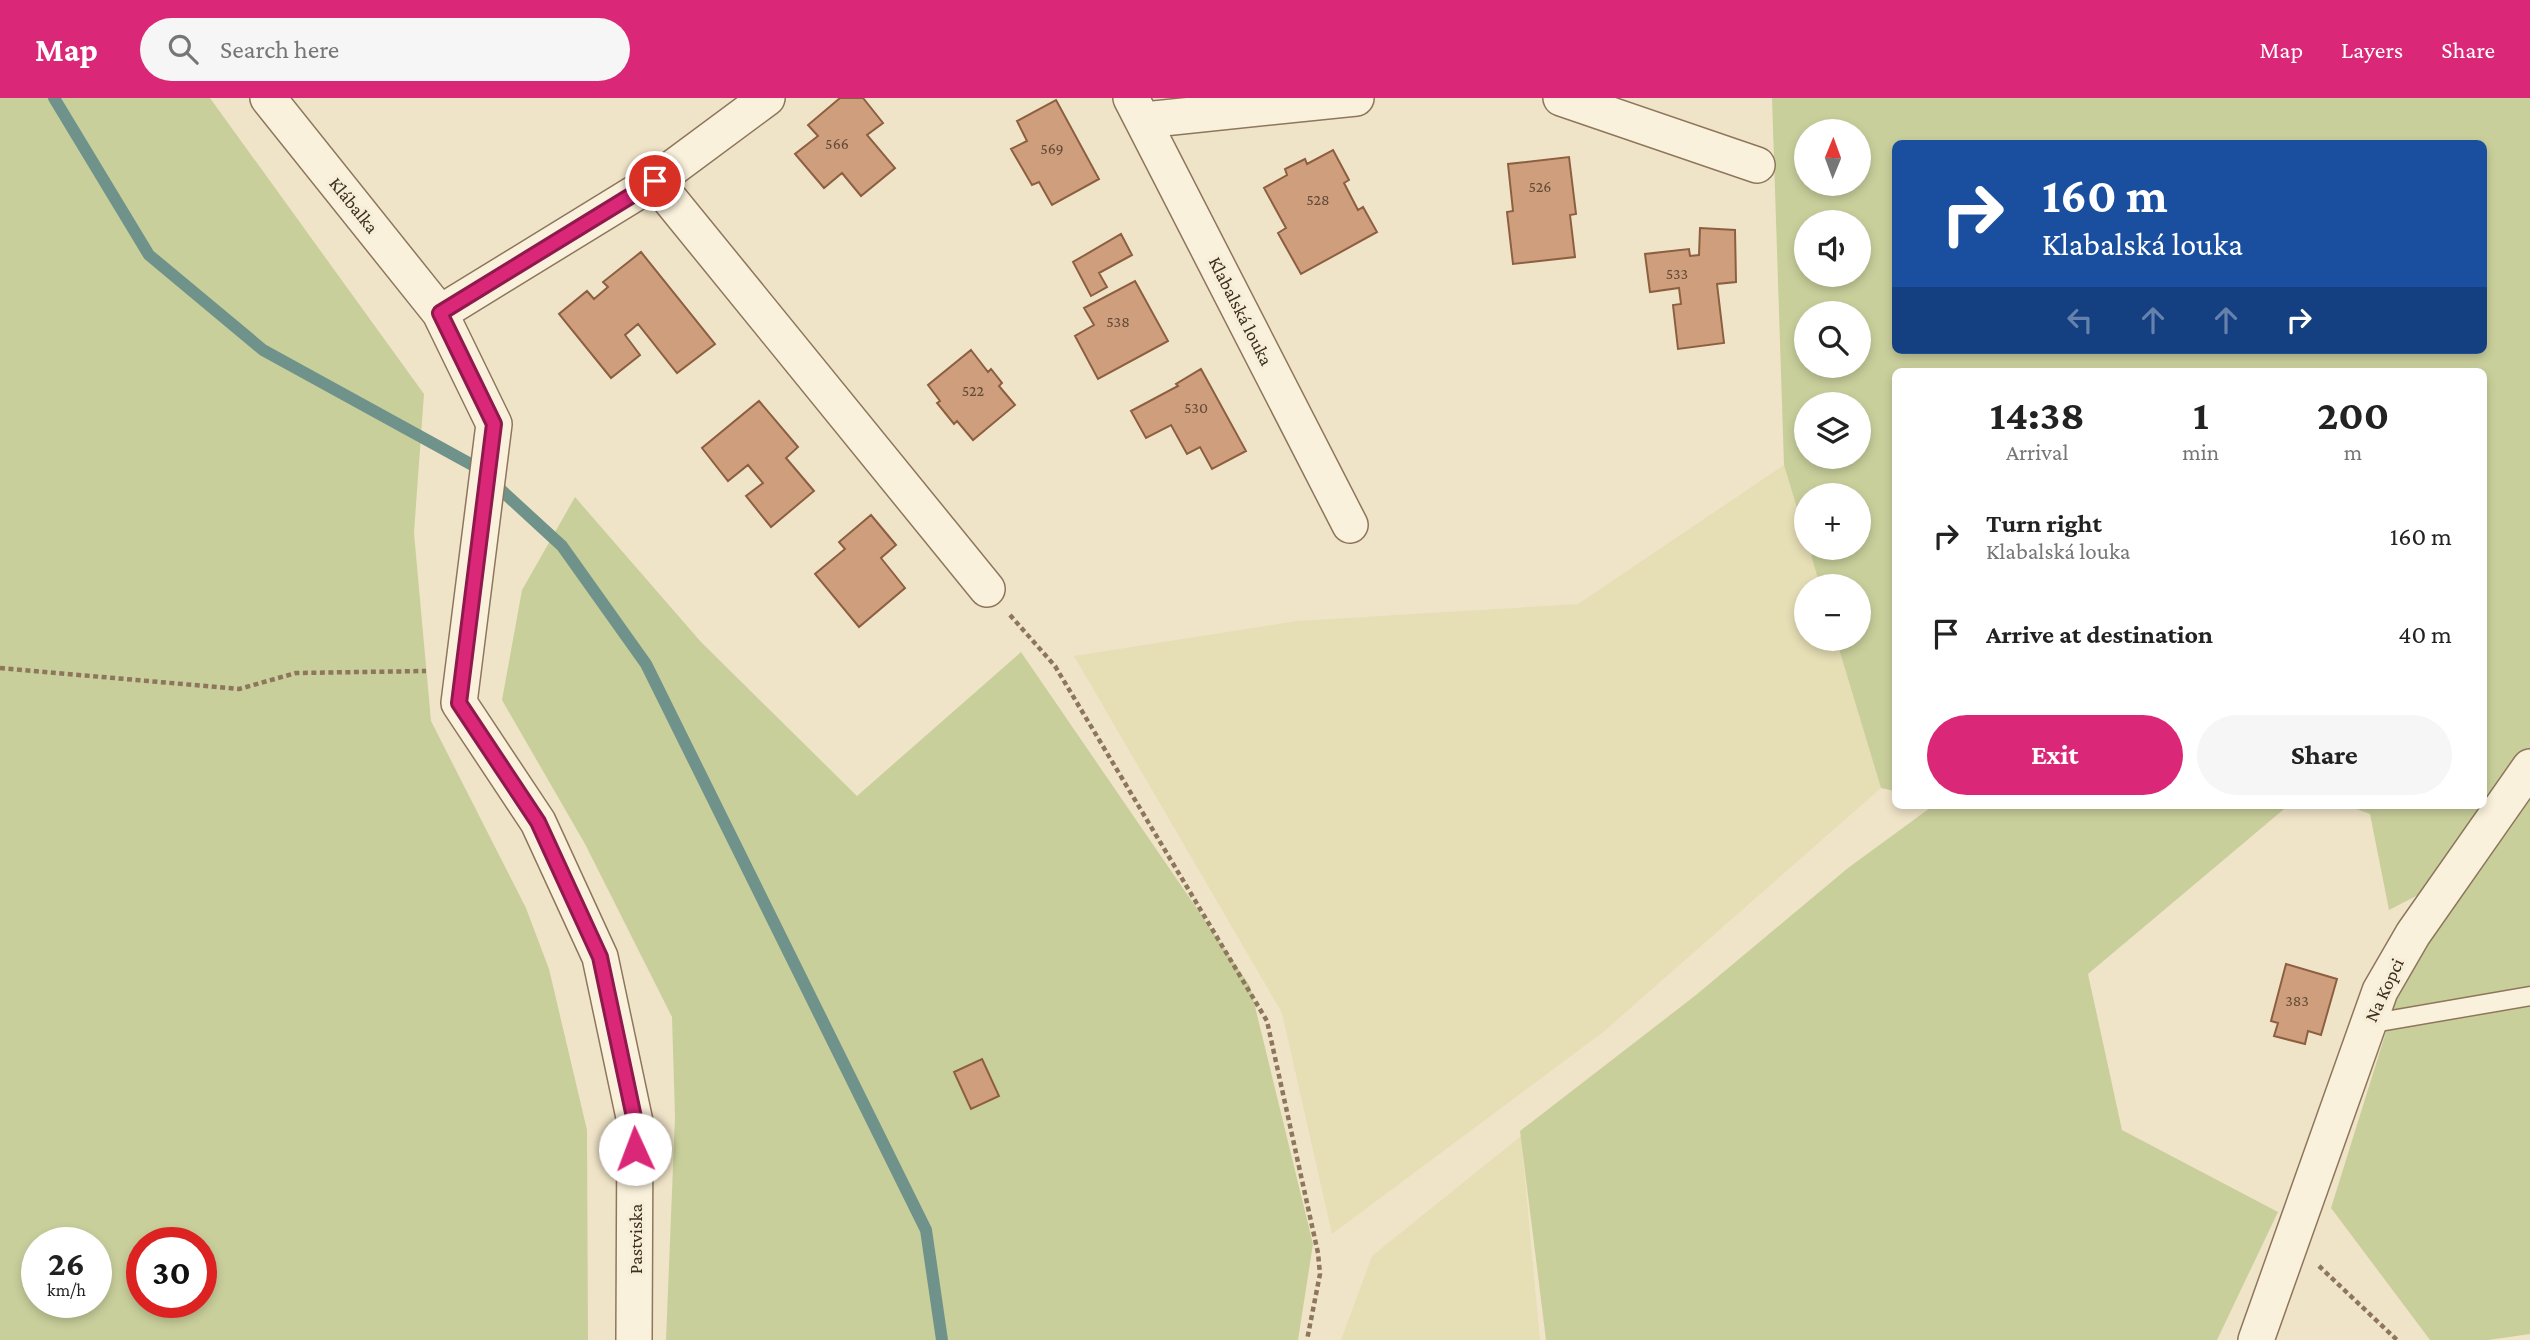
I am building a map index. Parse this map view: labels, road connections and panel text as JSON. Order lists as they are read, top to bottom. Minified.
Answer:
{"streets":{"street":["Klábalka","Klabalská louka","Na Kopci","Pastviska"]},"crossings":[["Klábalka","Pastviska"]],"house_numbers":["566","569","526","528","533","538","522","530","383"],"north":"top","page":{"header":"Map","search":"Search here","nav":["Map","Layers","Share"],"map_buttons":["+","−"],"turn":["160 m","Klabalská louka"],"eta":["14:38","Arrival","1","min","200","m"],"list":[{"name":"Turn right","note":"Klabalská louka","value":"160 m"},{"name":"Arrive at destination","value":"40 m"}],"buttons":["Exit","Share"],"speed":"26 km/h","limit":"30"}}
